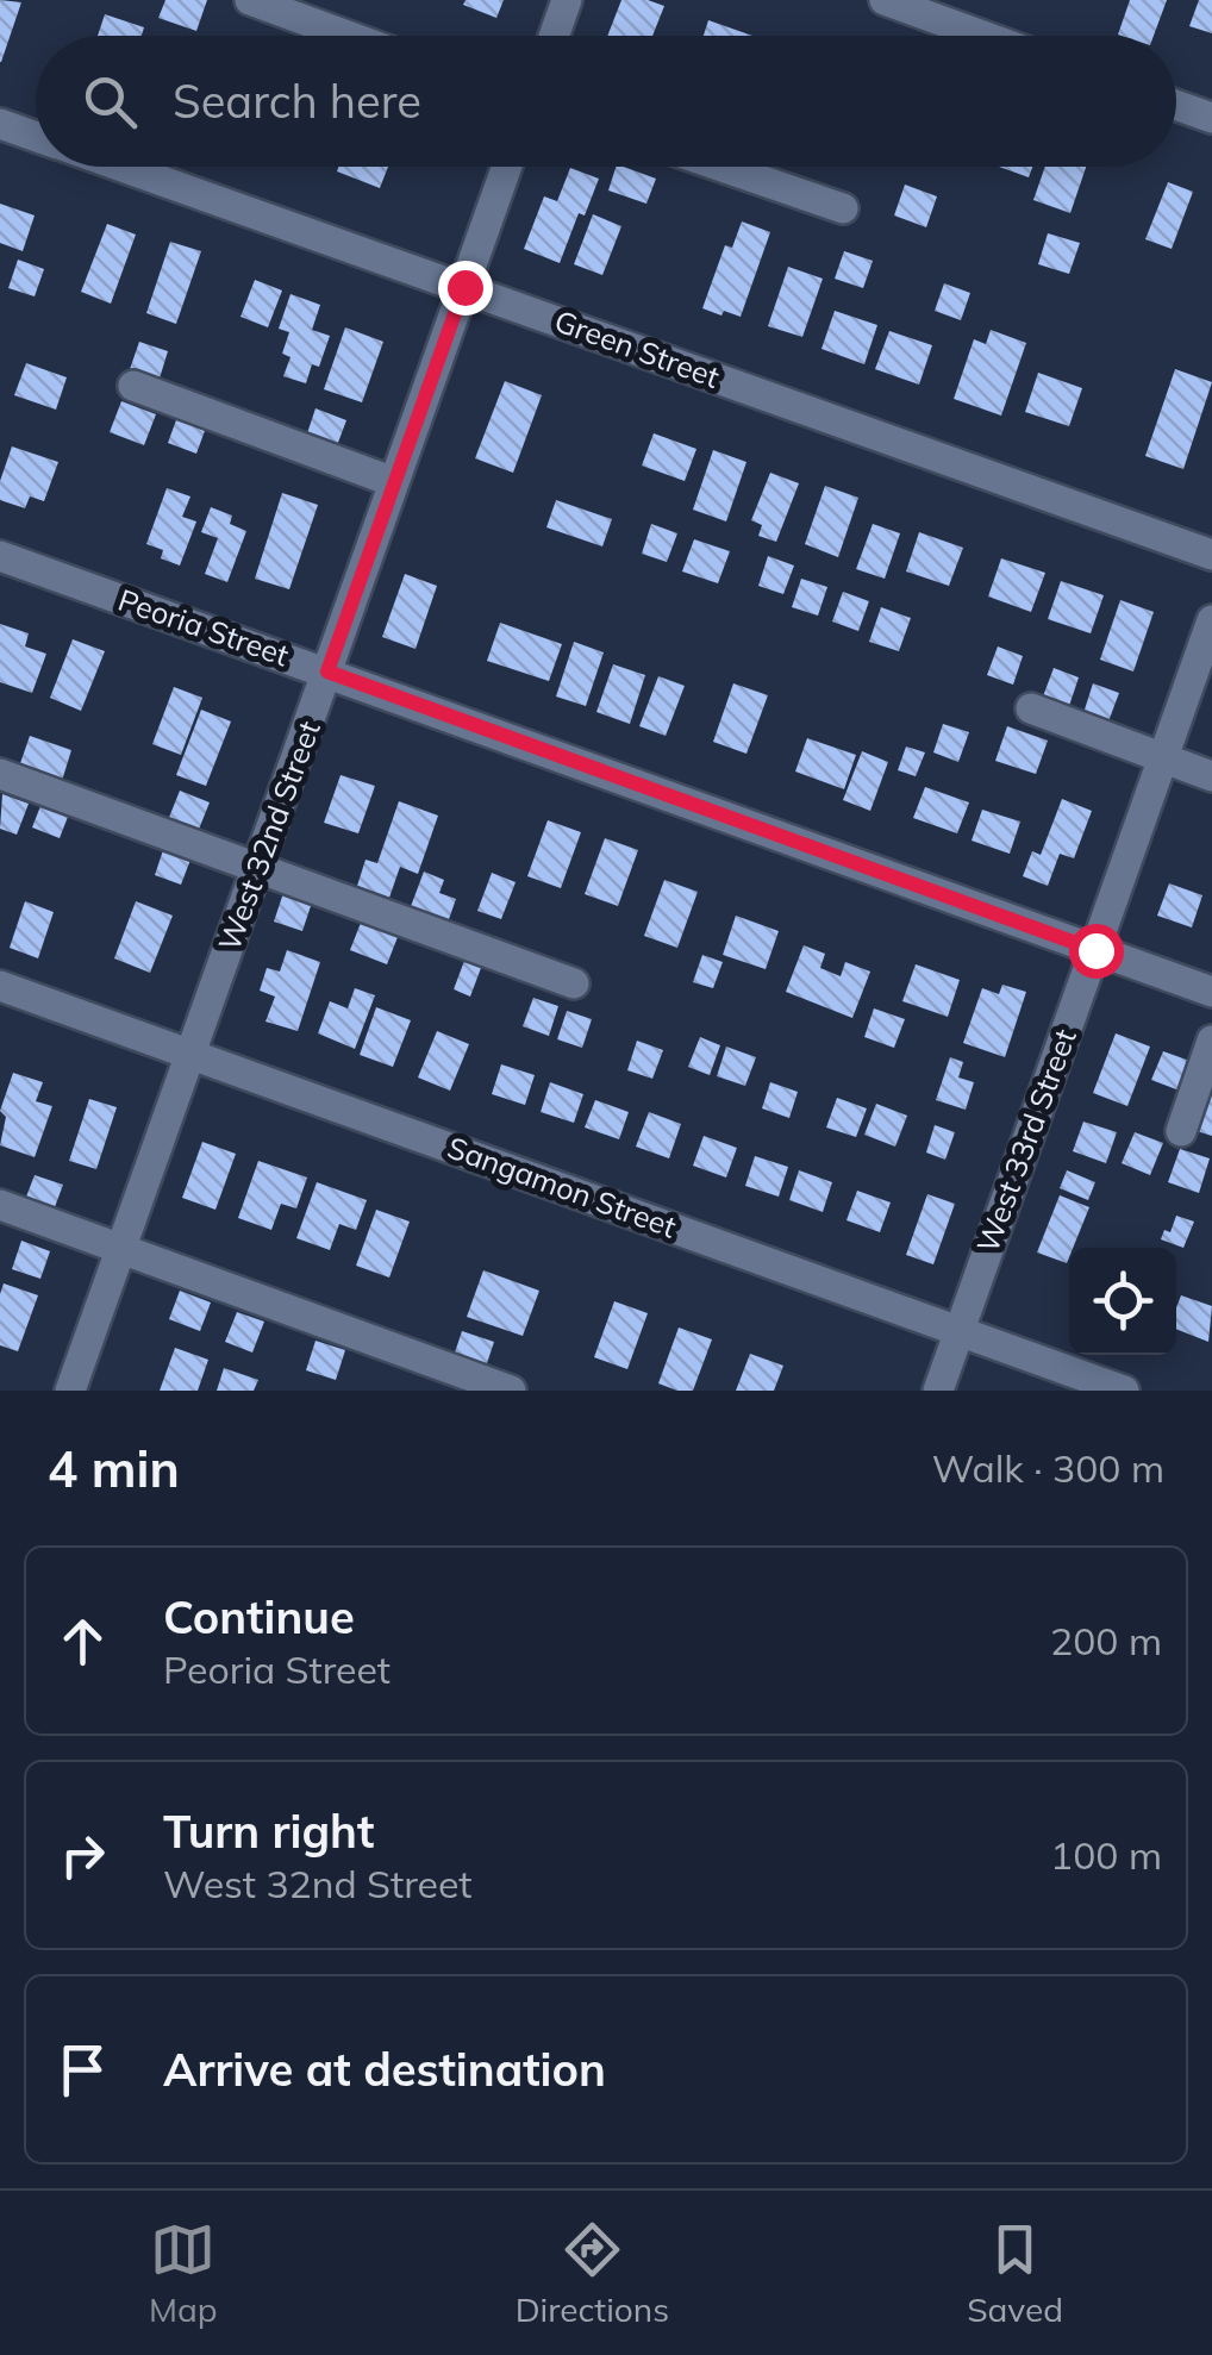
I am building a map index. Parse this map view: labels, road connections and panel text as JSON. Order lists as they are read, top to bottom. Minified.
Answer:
{"streets":{"street":["Green Street","Peoria Street","West 32nd Street","West 33rd Street","Sangamon Street"]},"crossings":[["Green Street","West 32nd Street"],["Peoria Street","West 32nd Street"],["Peoria Street","West 33rd Street"],["West 32nd Street","Sangamon Street"],["West 33rd Street","Sangamon Street"]],"page":{"search":"Search here","heading":["4 min","Walk · 300 m"],"list":[["Continue","Peoria Street","200 m"],["Turn right","West 32nd Street","100 m"],"Arrive at destination"],"nav":["Map","Directions","Saved"]}}
